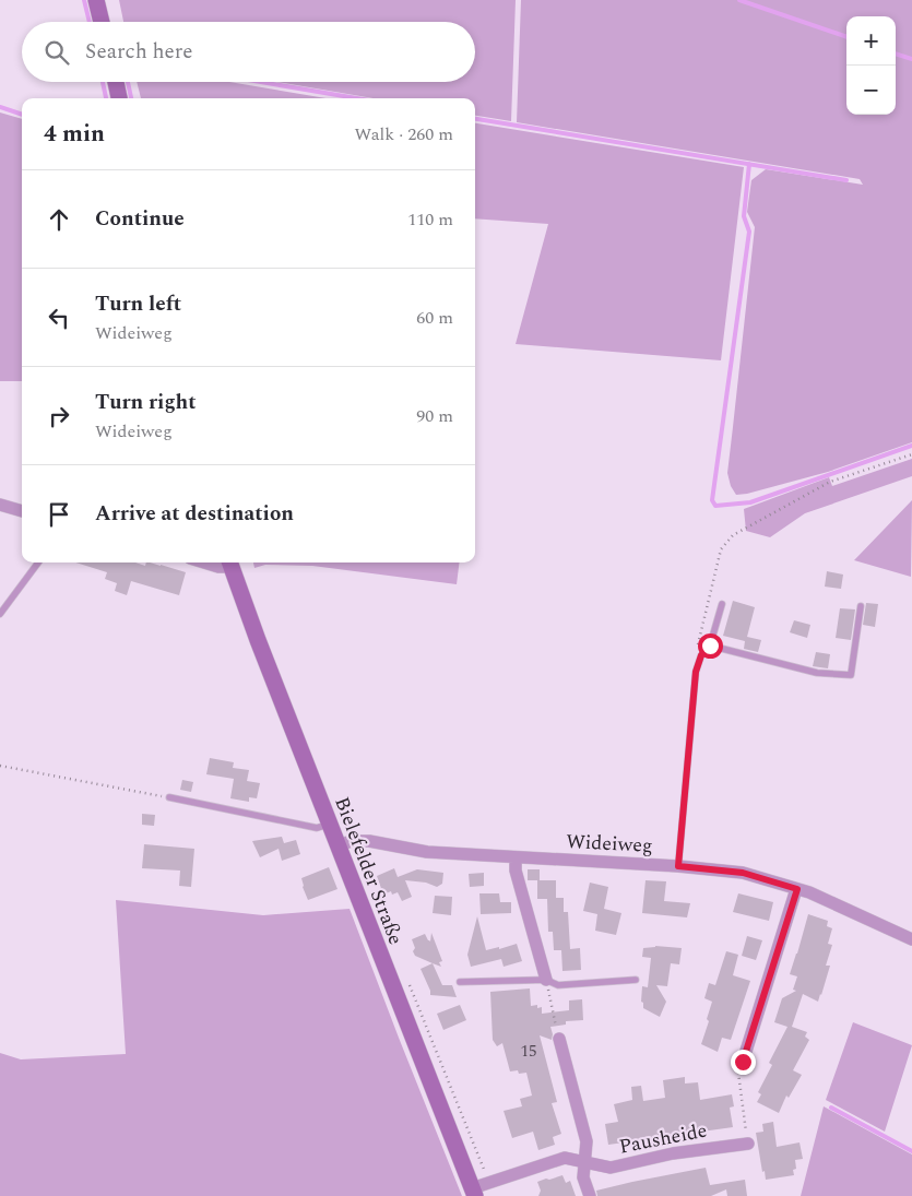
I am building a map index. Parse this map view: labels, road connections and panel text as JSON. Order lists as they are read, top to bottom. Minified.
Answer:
{"streets":{"main road":["Bielefelder Straße"],"street":["Wideiweg","Pausheide"]},"crossings":[["Wideiweg","Bielefelder Straße"],["Bielefelder Straße","Pausheide"]],"house_numbers":["15"],"page":{"map_buttons":["+","−"],"search":"Search here","heading":["4 min","Walk · 260 m"],"list":[["Continue","110 m"],["Turn left","Wideiweg","60 m"],["Turn right","Wideiweg","90 m"],"Arrive at destination"]}}
